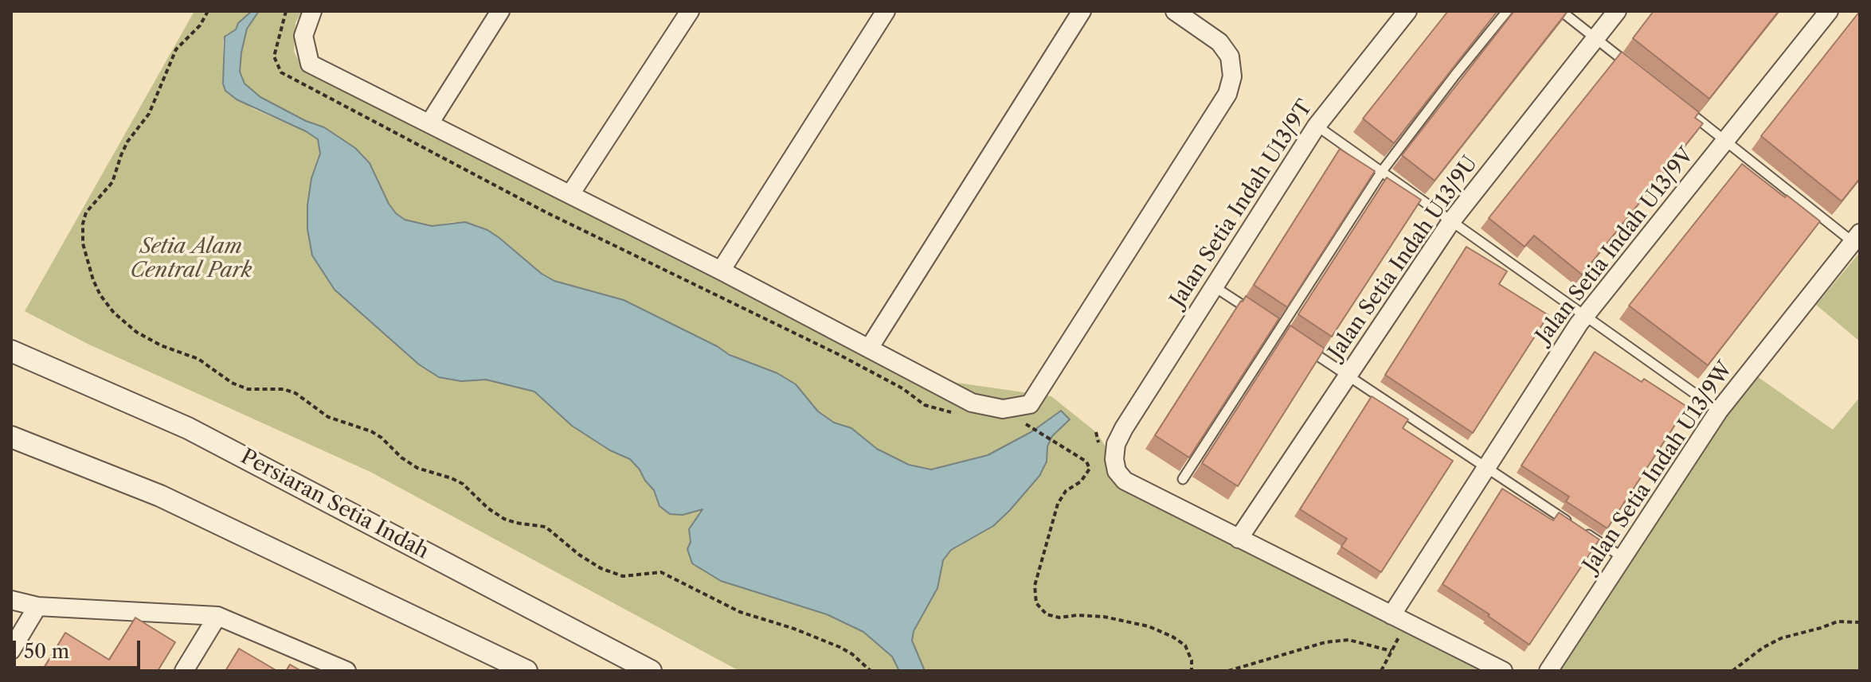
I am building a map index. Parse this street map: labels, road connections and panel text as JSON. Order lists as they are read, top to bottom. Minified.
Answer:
{"streets":{"street":["Jalan Setia Indah U13/9T","Jalan Setia Indah U13/9V","Jalan Setia Indah U13/9U","Jalan Setia Indah U13/9W","Persiaran Setia Indah"]},"crossings":[["Jalan Setia Indah U13/9T","Jalan Setia Indah U13/9V"],["Jalan Setia Indah U13/9T","Jalan Setia Indah U13/9U"]],"parks":["Setia Alam Central Park"],"scale_bar":"50 m"}
